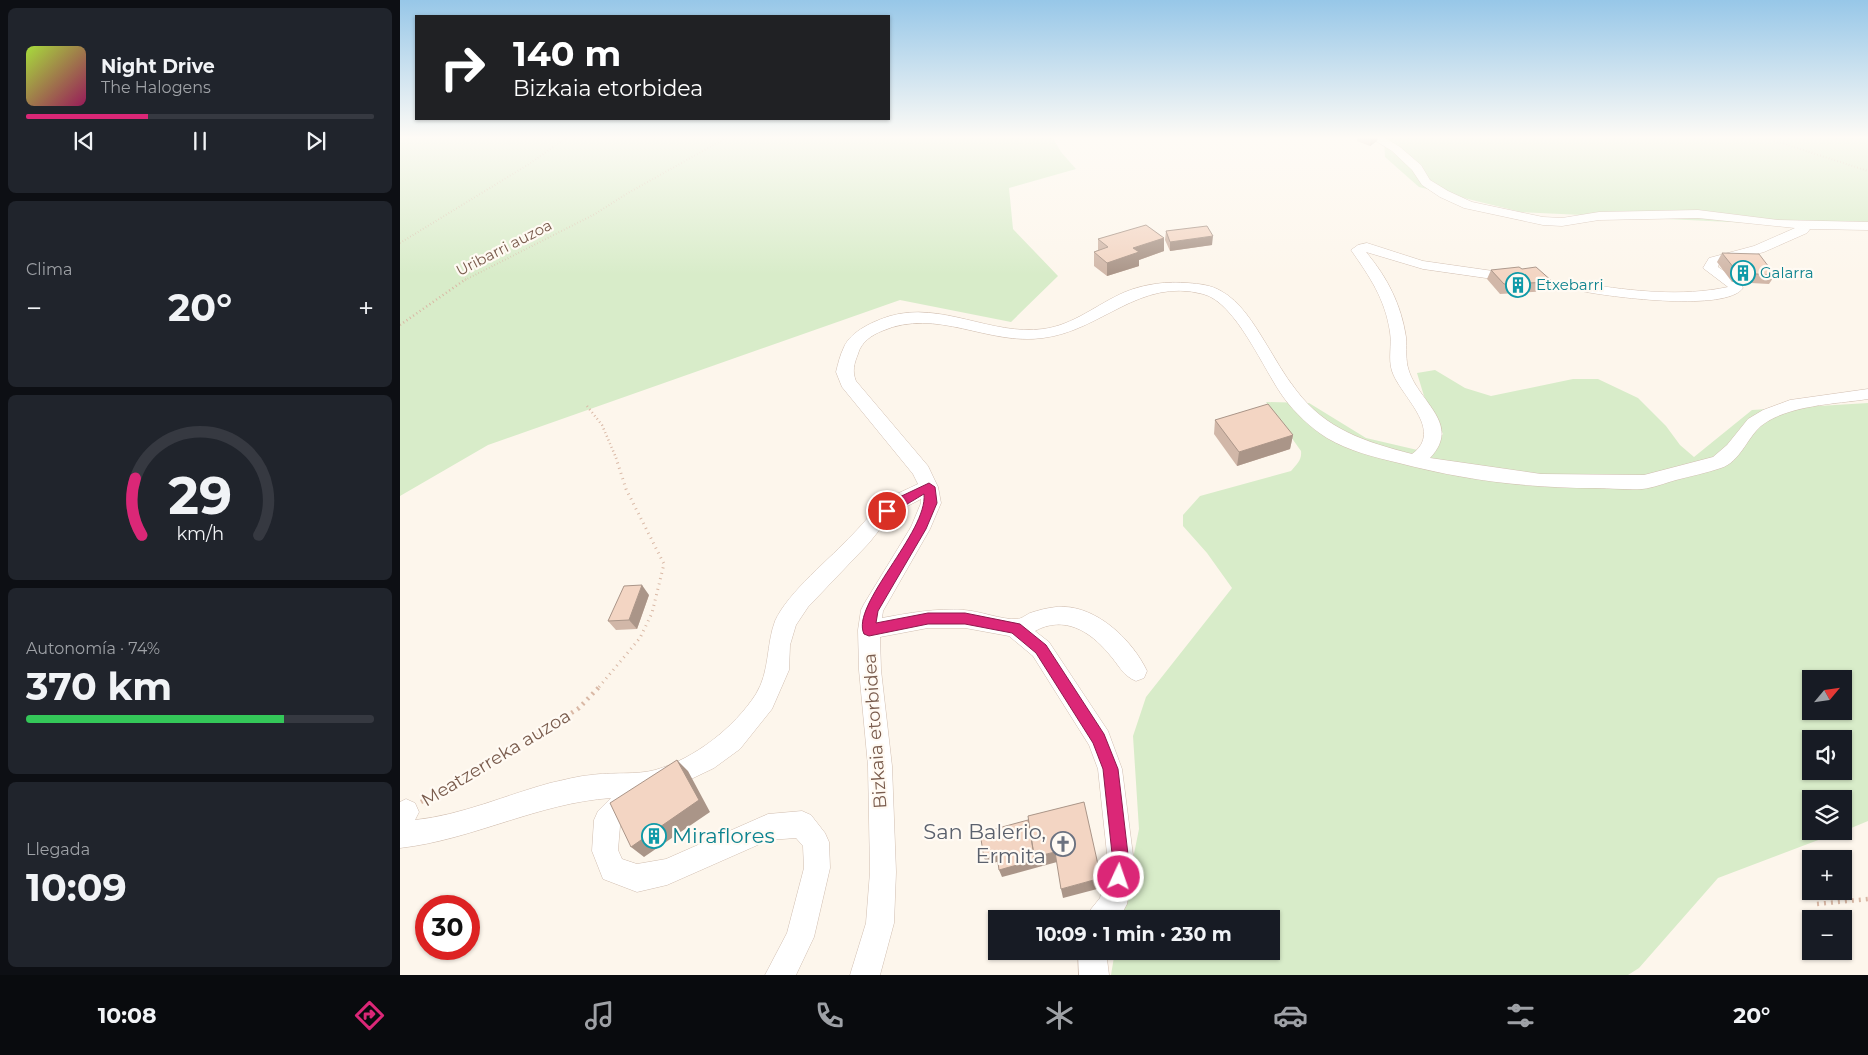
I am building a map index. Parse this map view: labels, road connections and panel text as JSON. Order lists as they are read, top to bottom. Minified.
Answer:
{"streets":{"street":["Bizkaia etorbidea","Meatzerreka auzoa"],"path":["Uribarri auzoa"]},"crossings":[["Bizkaia etorbidea","Meatzerreka auzoa"]],"places":{"building":["Galarra","Etxebarri","Miraflores"],"church":["San Balerio, Ermita"]},"north":"top right","page":{"turn":["140 m","Bizkaia etorbidea"],"song":["Night Drive","The Halogens"],"tile":["Clima",["Autonomía · 74%","370 km"],["Llegada","10:09"]],"heat":["−","20°","+"],"map_buttons":["+","−"],"limit":"30","trip":"10:09 · 1 min · 230 m","tabs":["10:08","20°"],"gauge":["29","km/h"]}}
